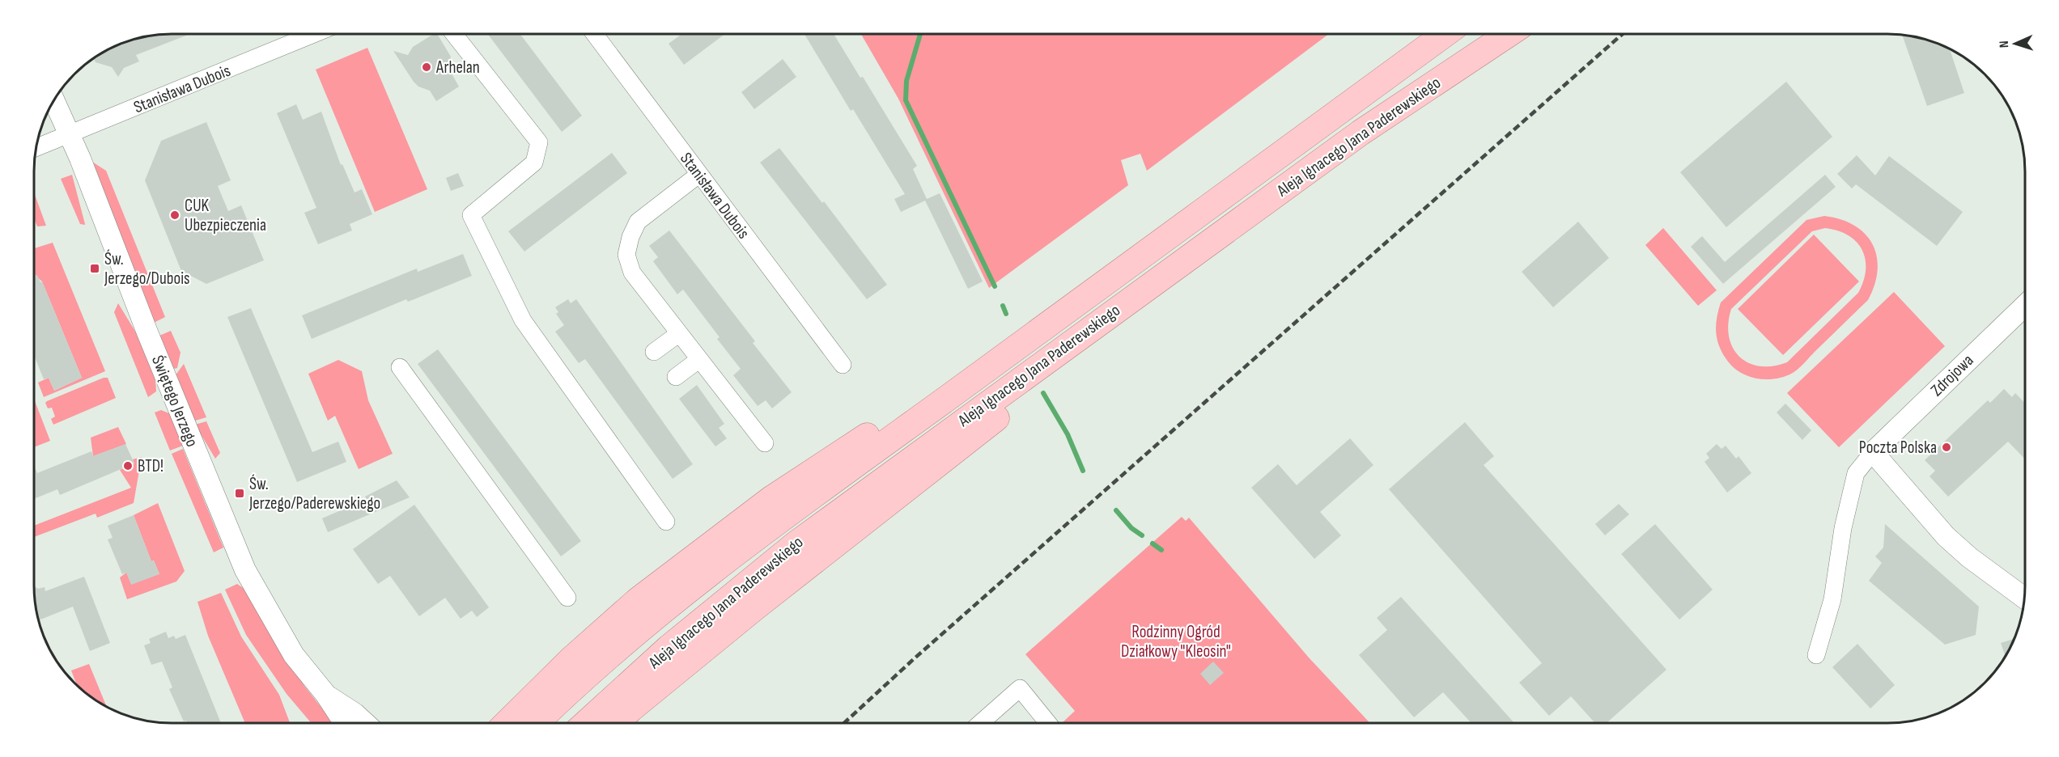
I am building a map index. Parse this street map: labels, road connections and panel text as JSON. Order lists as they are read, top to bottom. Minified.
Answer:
{"streets":{"main road":["Aleja Ignacego Jana Paderewskiego"],"street":["Stanisława Dubois","Zdrojowa","Świętego Jerzego"]},"crossings":[["Stanisława Dubois","Świętego Jerzego"]],"parks":["Rodzinny Ogród Działkowy \"Kleosin\""],"places":{"other":["Arhelan","CUK Ubezpieczenia","Poczta Polska","BTD!"],"transit":["Św. Jerzego/Dubois","Św. Jerzego/Paderewskiego"]},"north":"left"}
